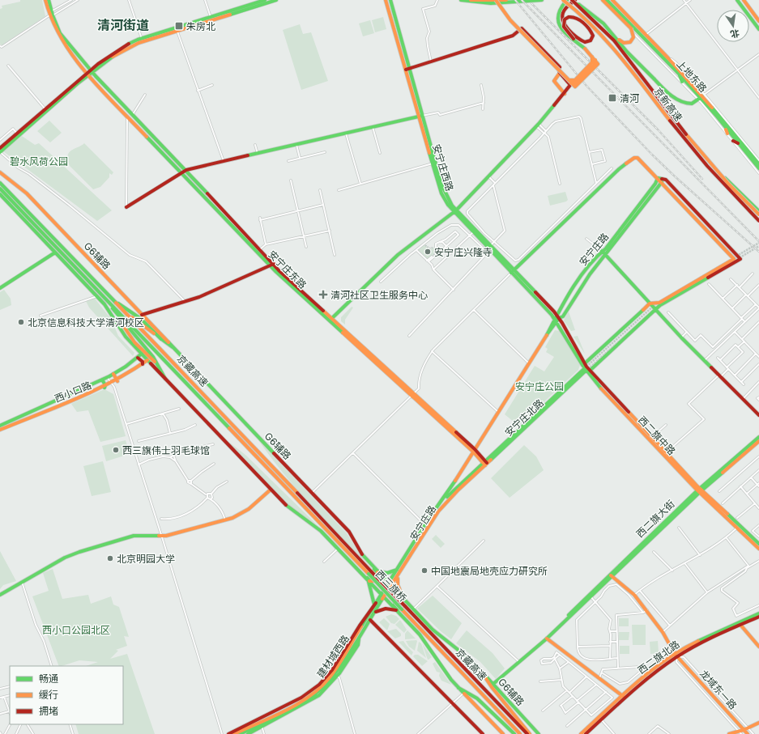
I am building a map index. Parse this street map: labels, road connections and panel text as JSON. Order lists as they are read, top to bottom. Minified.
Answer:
{"streets":{"main road":["上地东路","京新高速","安宁庄西路","安宁庄路","G6辅路","安宁庄东路","京藏高速","西小口路","安宁庄北路","西二旗中路","西二旗大街","西三旗桥","建材城西路","西二旗北路","龙域东一路"]},"crossings":[["安宁庄西路","西二旗中路"],["安宁庄路","G6辅路"],["安宁庄路","安宁庄东路"],["安宁庄路","安宁庄北路"],["安宁庄路","西二旗中路"],["安宁庄路","建材城西路"],["G6辅路","西二旗大街"],["G6辅路","建材城西路"],["安宁庄东路","安宁庄北路"],["京藏高速","西三旗桥"],["安宁庄北路","西二旗中路"],["西二旗中路","西二旗大街"],["西二旗大街","龙域东一路"],["西二旗北路","龙域东一路"]],"districts":["清河街道"],"parks":["碧水风荷公园","安宁庄公园","西小口公园北区"],"places":{"transit":["朱房北","清河"],"other":["安宁庄兴隆寺","北京信息科技大学清河校区","西三旗伟士羽毛球馆","北京明园大学","中国地震局地壳应力研究所"],"health":["清河社区卫生服务中心"]},"legend":["畅通","缓行","拥堵"],"north":"bottom"}
